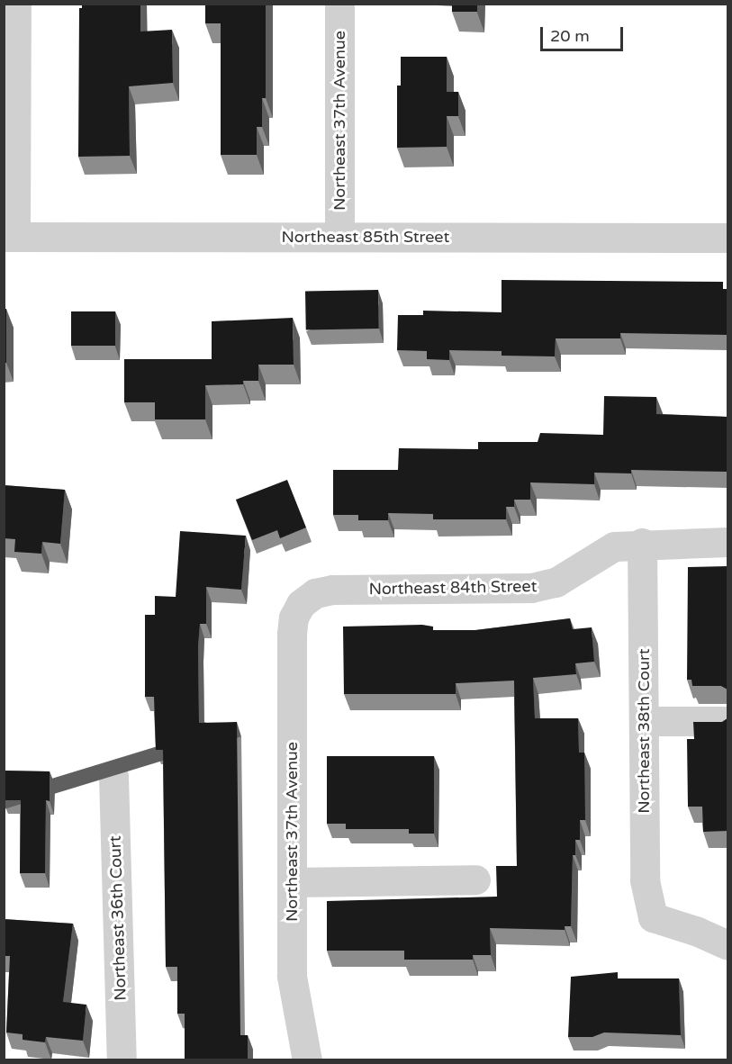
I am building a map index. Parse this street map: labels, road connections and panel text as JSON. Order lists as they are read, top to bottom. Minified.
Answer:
{"streets":{"street":["Northeast 37th Avenue","Northeast 85th Street","Northeast 84th Street","Northeast 38th Court","Northeast 36th Court"]},"crossings":[["Northeast 37th Avenue","Northeast 85th Street"],["Northeast 37th Avenue","Northeast 84th Street"],["Northeast 84th Street","Northeast 38th Court"]],"scale_bar":"20 m"}
